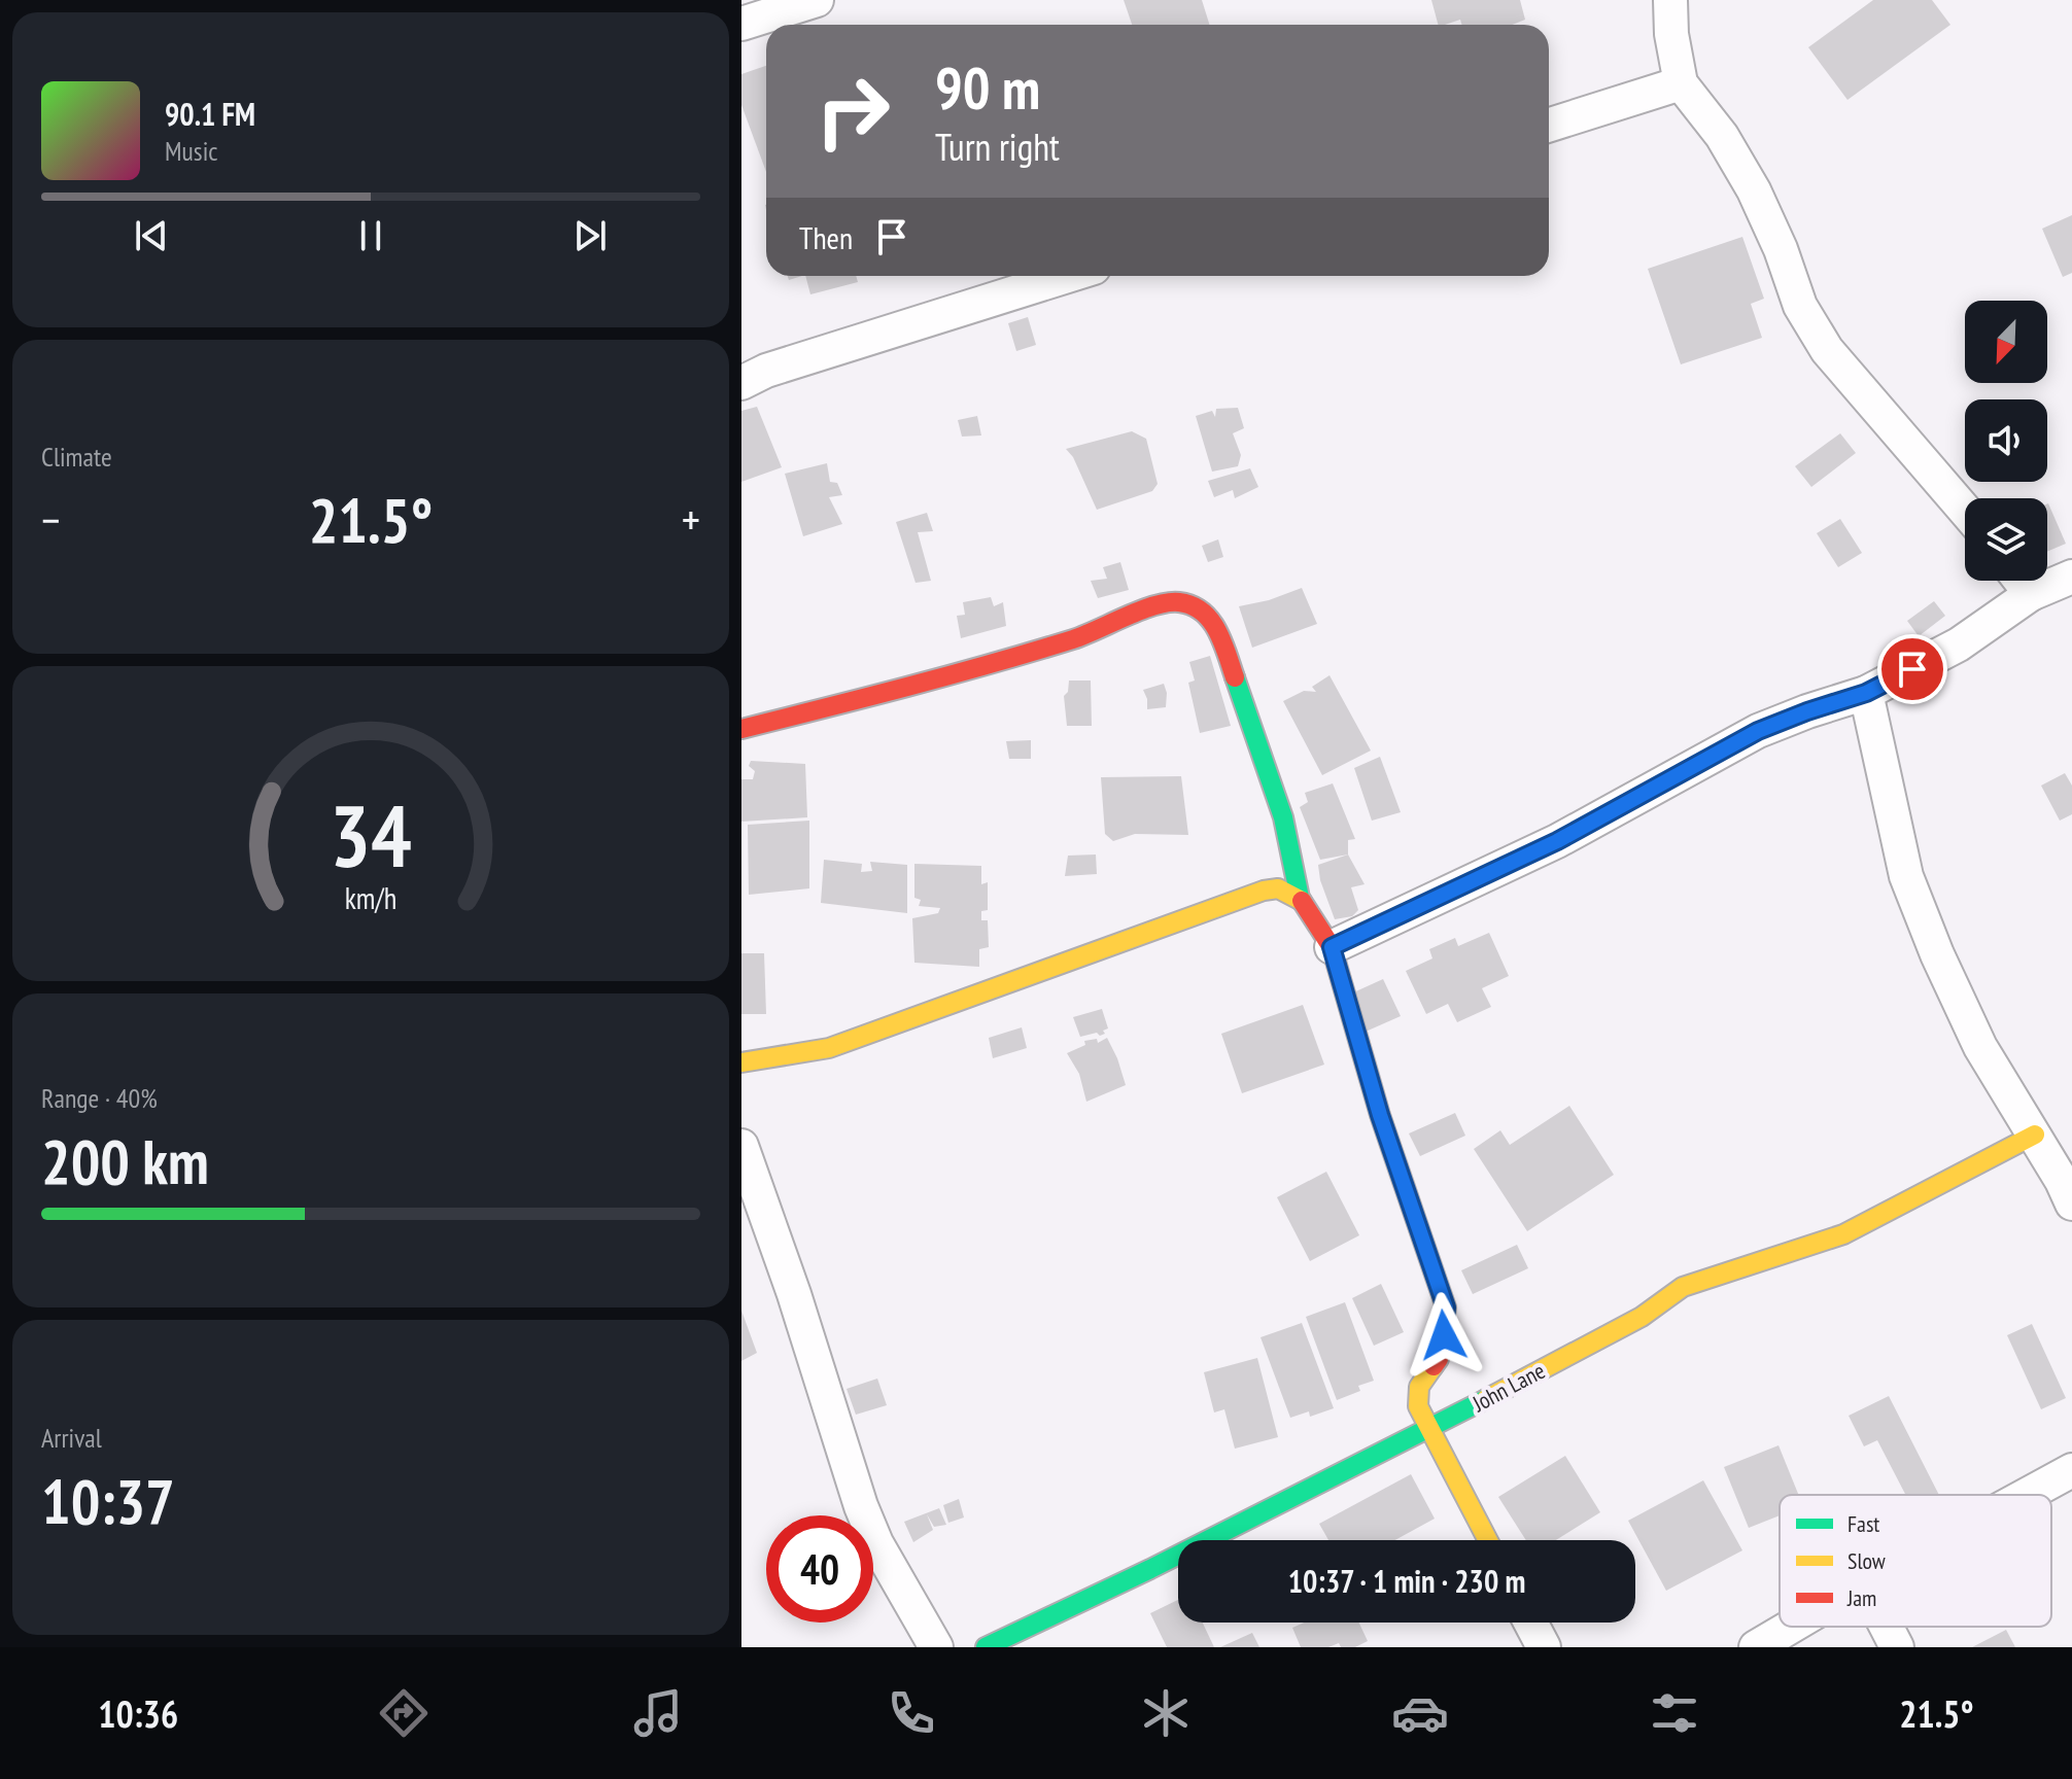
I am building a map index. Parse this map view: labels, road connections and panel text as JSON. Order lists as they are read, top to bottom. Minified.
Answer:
{"streets":{"street":["John Lane"]},"legend":["Fast","Slow","Jam"],"north":"bottom left","page":{"turn":["90 m","Turn right"],"song":["90.1 FM","Music"],"then":"Then","tile":["Climate",["Range · 40%","200 km"],["Arrival","10:37"]],"heat":["−","21.5°","+"],"limit":"40","trip":"10:37 · 1 min · 230 m","tabs":["10:36","21.5°"],"gauge":["34","km/h"]}}
